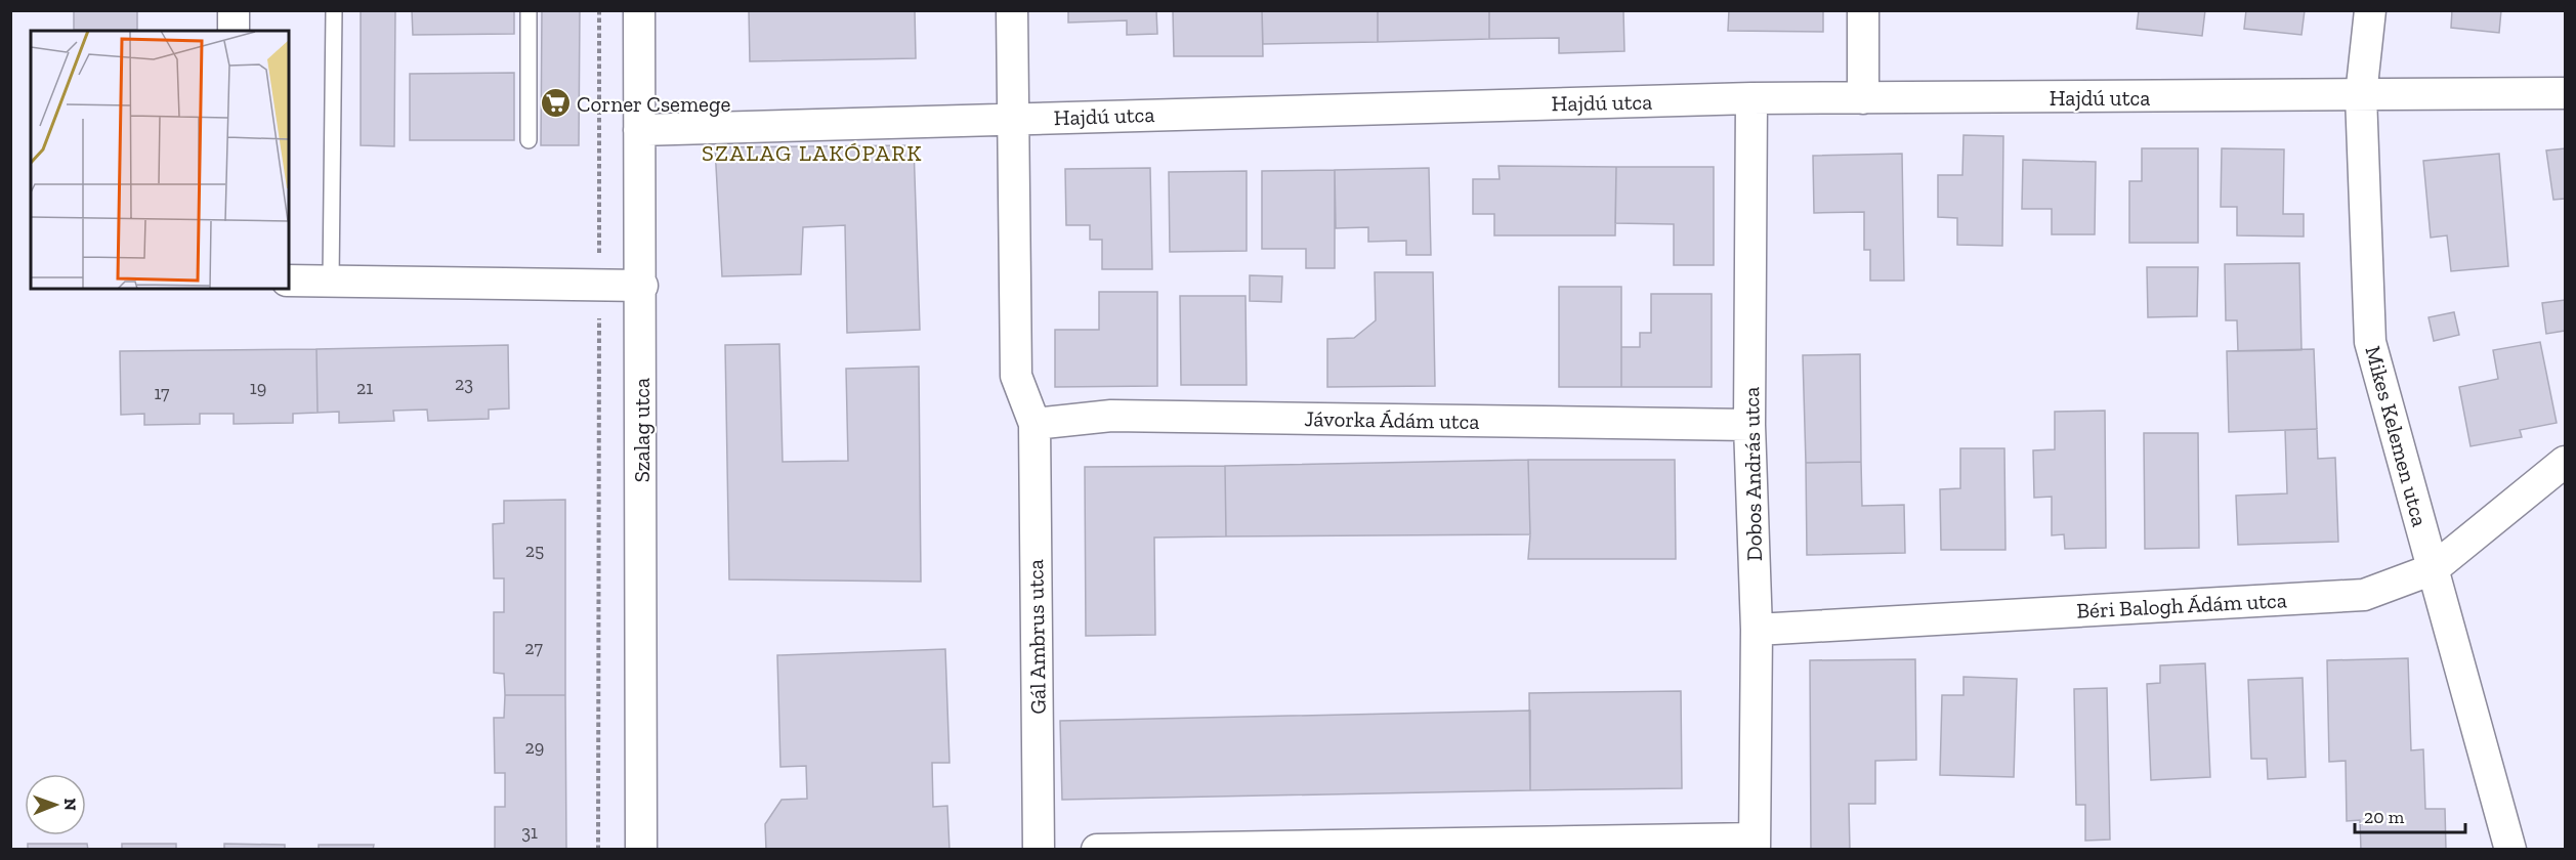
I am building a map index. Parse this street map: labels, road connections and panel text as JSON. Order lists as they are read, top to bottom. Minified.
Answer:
{"streets":{"street":["Hajdú utca","Jávorka Ádám utca","Szalag utca","Mikes Kelemen utca","Dobos András utca","Béri Balogh Ádám utca","Gál Ambrus utca"]},"crossings":[["Hajdú utca","Szalag utca"],["Hajdú utca","Mikes Kelemen utca"],["Hajdú utca","Dobos András utca"],["Jávorka Ádám utca","Dobos András utca"],["Jávorka Ádám utca","Gál Ambrus utca"],["Mikes Kelemen utca","Béri Balogh Ádám utca"],["Dobos András utca","Béri Balogh Ádám utca"]],"districts":["SZALAG LAKÓPARK"],"places":{"supermarket":["Corner Csemege"]},"house_numbers":["23","19","21","17","25","27","29","31"],"scale_bar":"20 m","north":"right"}
